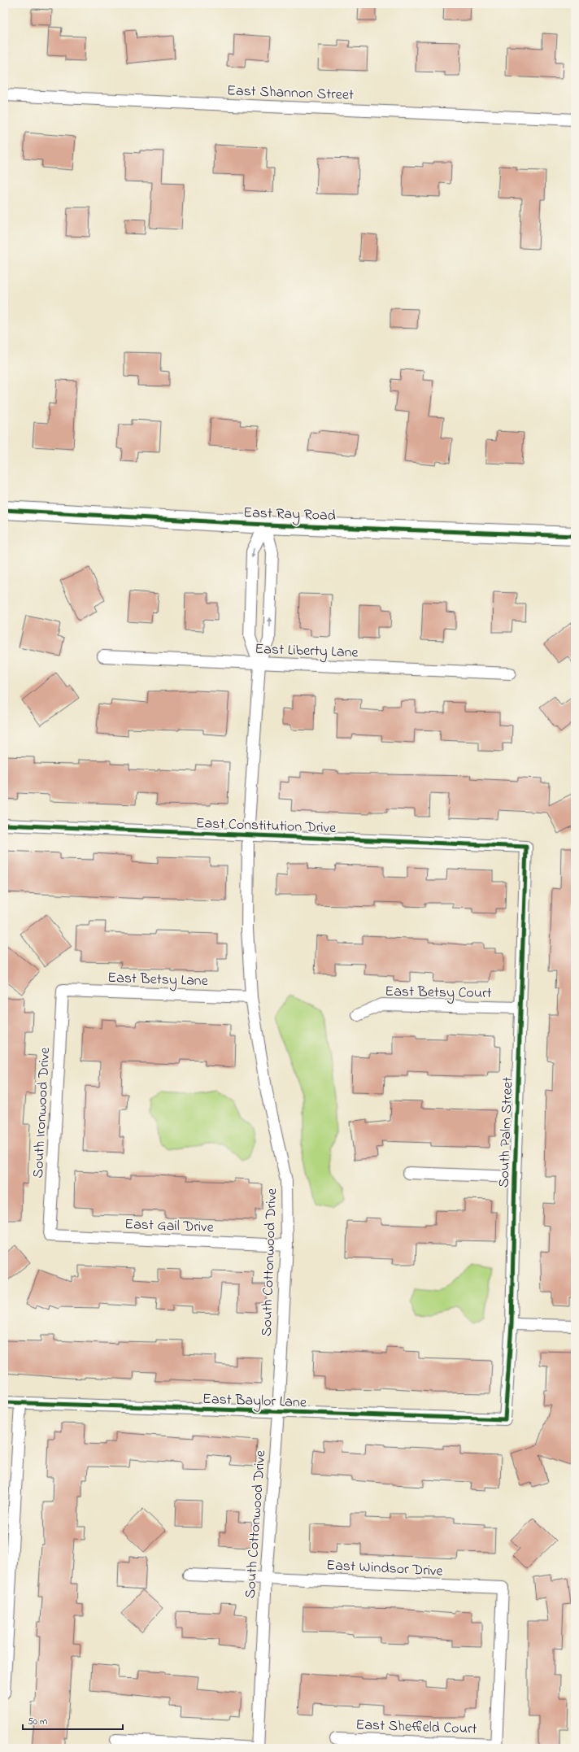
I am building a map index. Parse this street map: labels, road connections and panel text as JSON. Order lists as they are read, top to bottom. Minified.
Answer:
{"streets":{"main road":["East Ray Road"],"street":["East Shannon Street","East Liberty Lane","East Constitution Drive","East Betsy Lane","East Betsy Court","South Ironwood Drive","South Palm Street","East Gail Drive","South Cottonwood Drive","East Baylor Lane","East Windsor Drive","East Sheffield Court"]},"crossings":[["East Ray Road","South Cottonwood Drive"],["East Liberty Lane","South Cottonwood Drive"],["East Constitution Drive","South Palm Street"],["East Constitution Drive","South Cottonwood Drive"],["East Betsy Lane","South Ironwood Drive"],["East Betsy Lane","South Cottonwood Drive"],["East Betsy Court","South Palm Street"],["South Ironwood Drive","East Gail Drive"],["South Palm Street","East Baylor Lane"],["East Gail Drive","South Cottonwood Drive"],["South Cottonwood Drive","East Baylor Lane"],["South Cottonwood Drive","East Windsor Drive"],["East Windsor Drive","East Sheffield Court"]],"scale_bar":"50 m"}
